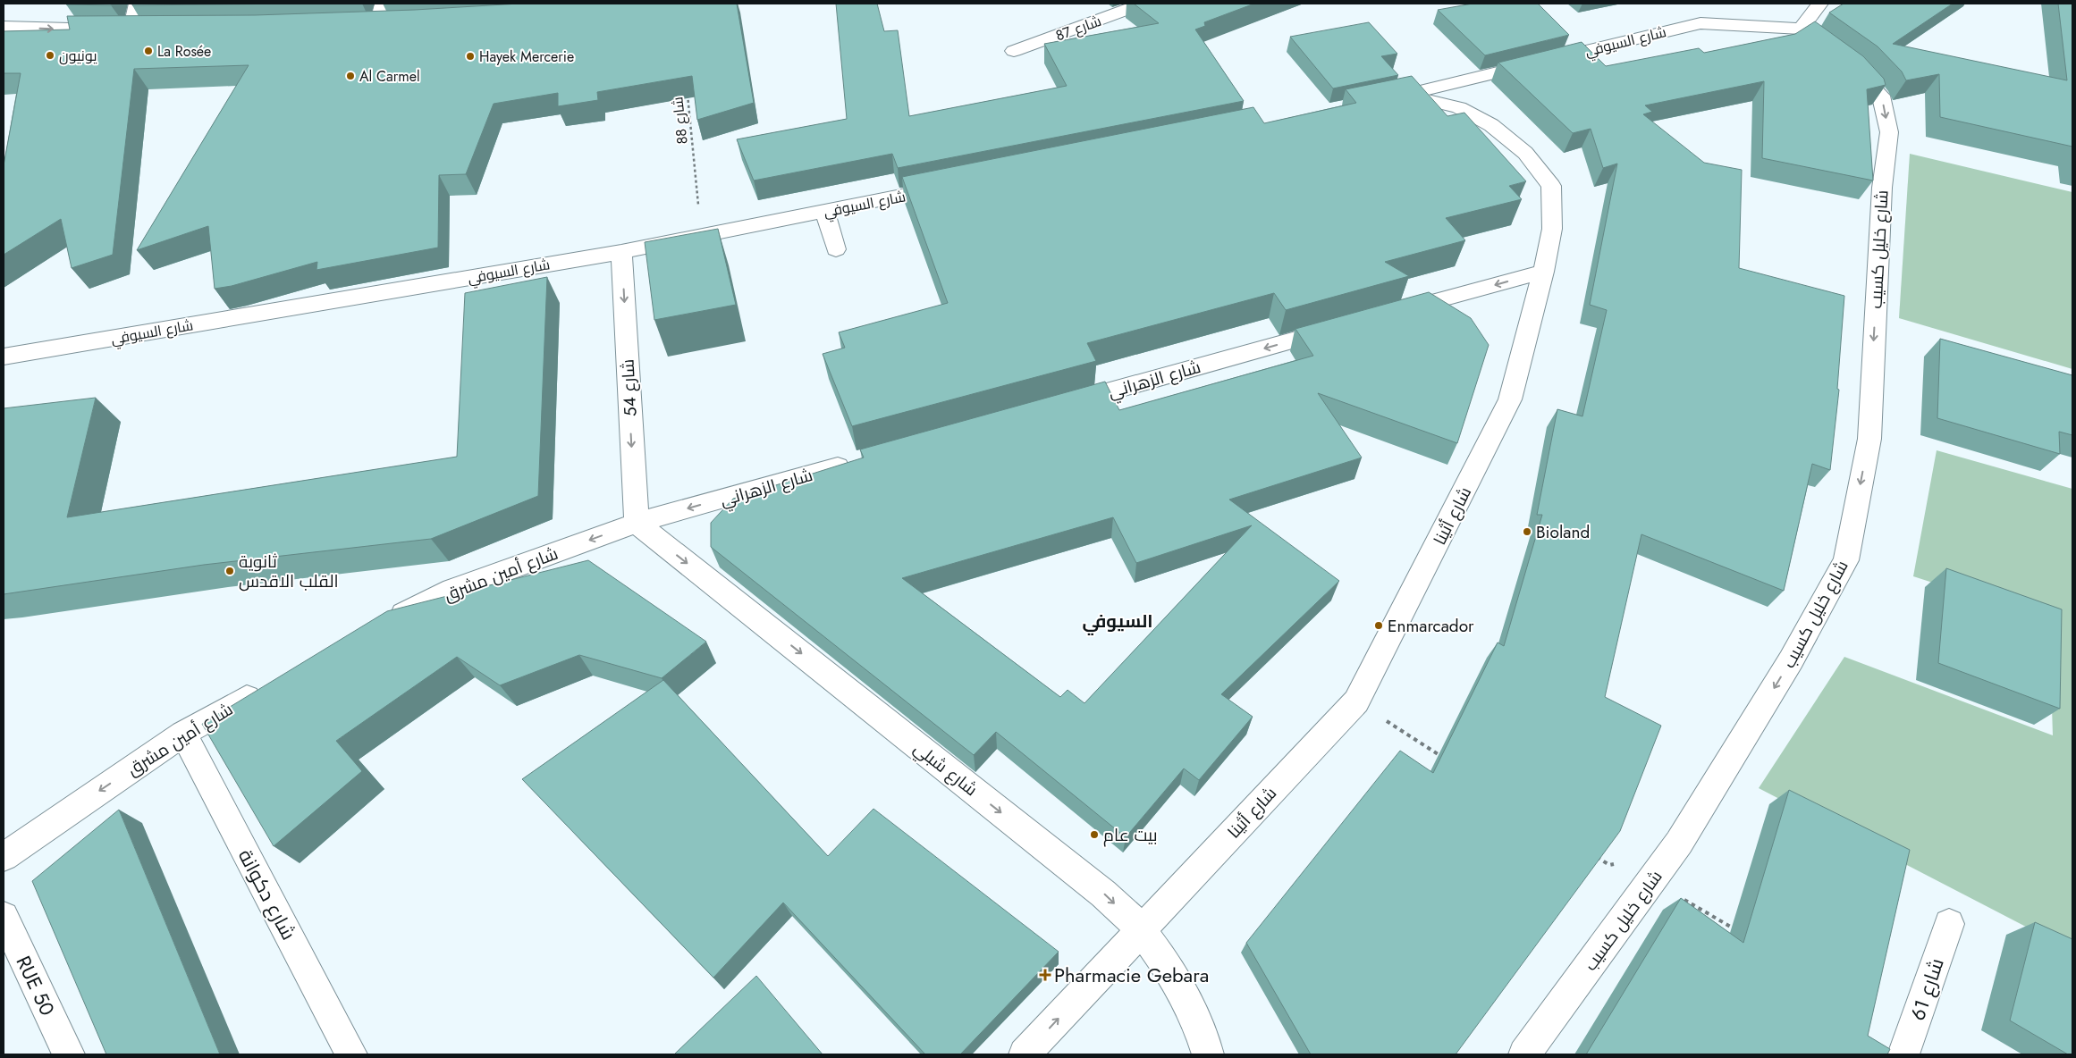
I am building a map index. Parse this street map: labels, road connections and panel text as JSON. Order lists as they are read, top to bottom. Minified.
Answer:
{"streets":{"street":["شارع 87","شارع السيوفي","شارع خليل كسيب","شارع الزهراني","شارع 54","شارع أثينا","شارع أمين مشرق","شارع شبلي","شارع دكوانة","RUE 50","شارع 61"],"path":["شارع 88"]},"crossings":[["شارع السيوفي","شارع 88"],["شارع السيوفي","شارع خليل كسيب"],["شارع السيوفي","شارع 54"],["شارع السيوفي","شارع أثينا"],["شارع الزهراني","شارع 54"],["شارع الزهراني","شارع أمين مشرق"],["شارع الزهراني","شارع شبلي"],["شارع 54","شارع أمين مشرق"],["شارع 54","شارع شبلي"],["شارع أثينا","شارع شبلي"],["شارع أمين مشرق","شارع شبلي"],["شارع أمين مشرق","شارع دكوانة"]],"one_way":["شارع خليل كسيب","شارع الزهراني","شارع 54","شارع أمين مشرق","شارع شبلي"],"districts":["السيوفي"],"places":{"other":["La Rosée","يونيون","Hayek Mercerie","Al Carmel","Bioland","ثانوية القلب الاقدس","Enmarcador","بيت عام"],"health":["Pharmacie Gebara"]}}
